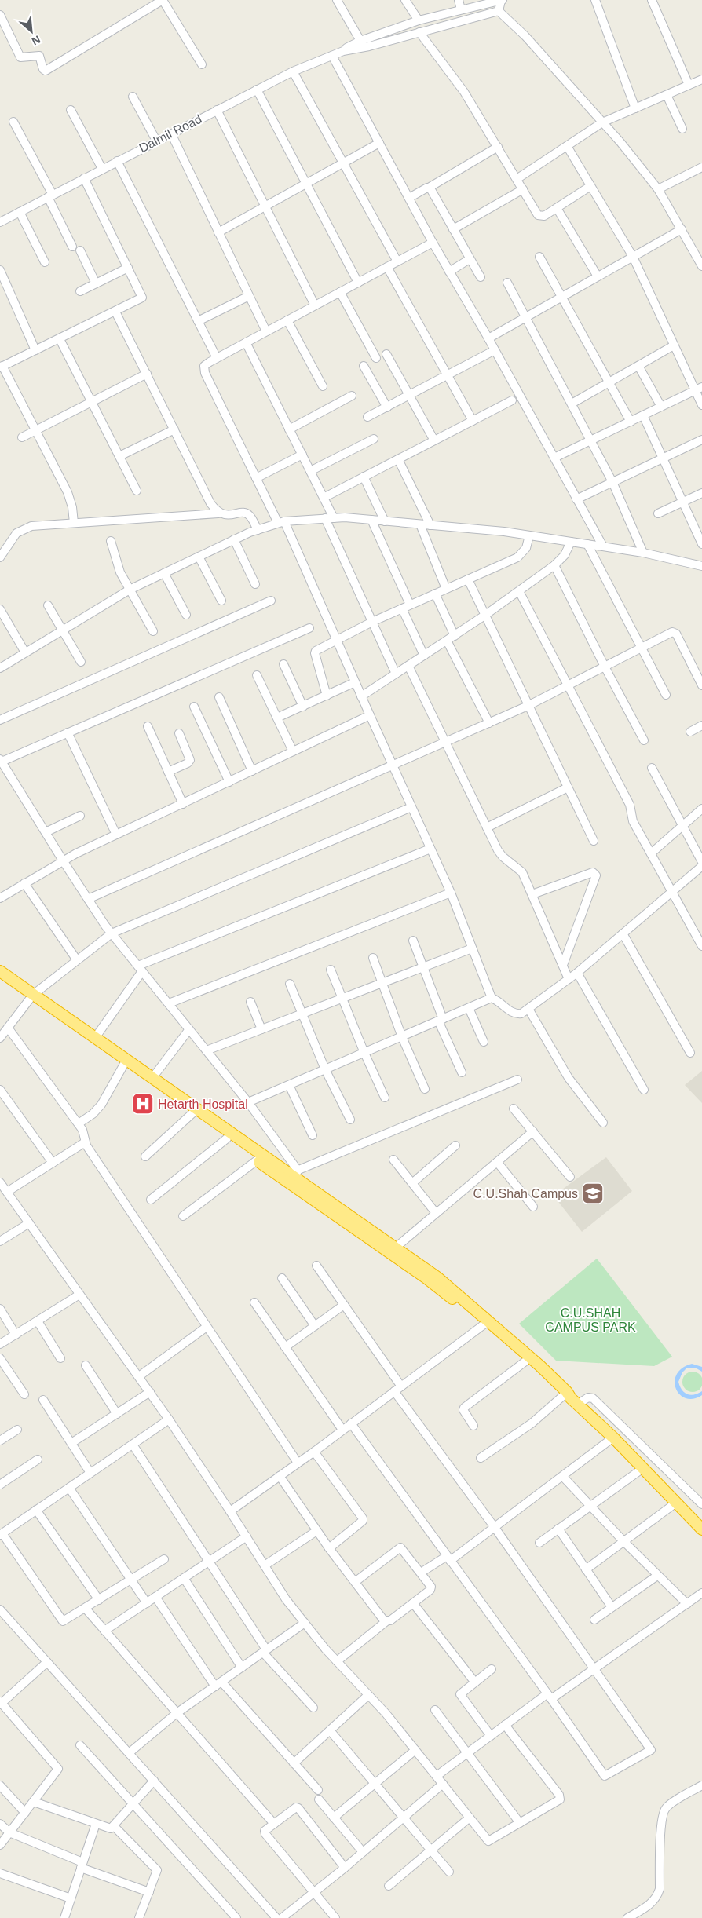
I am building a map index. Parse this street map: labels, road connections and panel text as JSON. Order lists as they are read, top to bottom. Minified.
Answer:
{"streets":{"street":["Dalmil Road"]},"parks":["C.U.SHAH CAMPUS PARK"],"places":{"hospital":["Hetarth Hospital"],"school or university":["C.U.Shah Campus"]},"north":"bottom right"}
